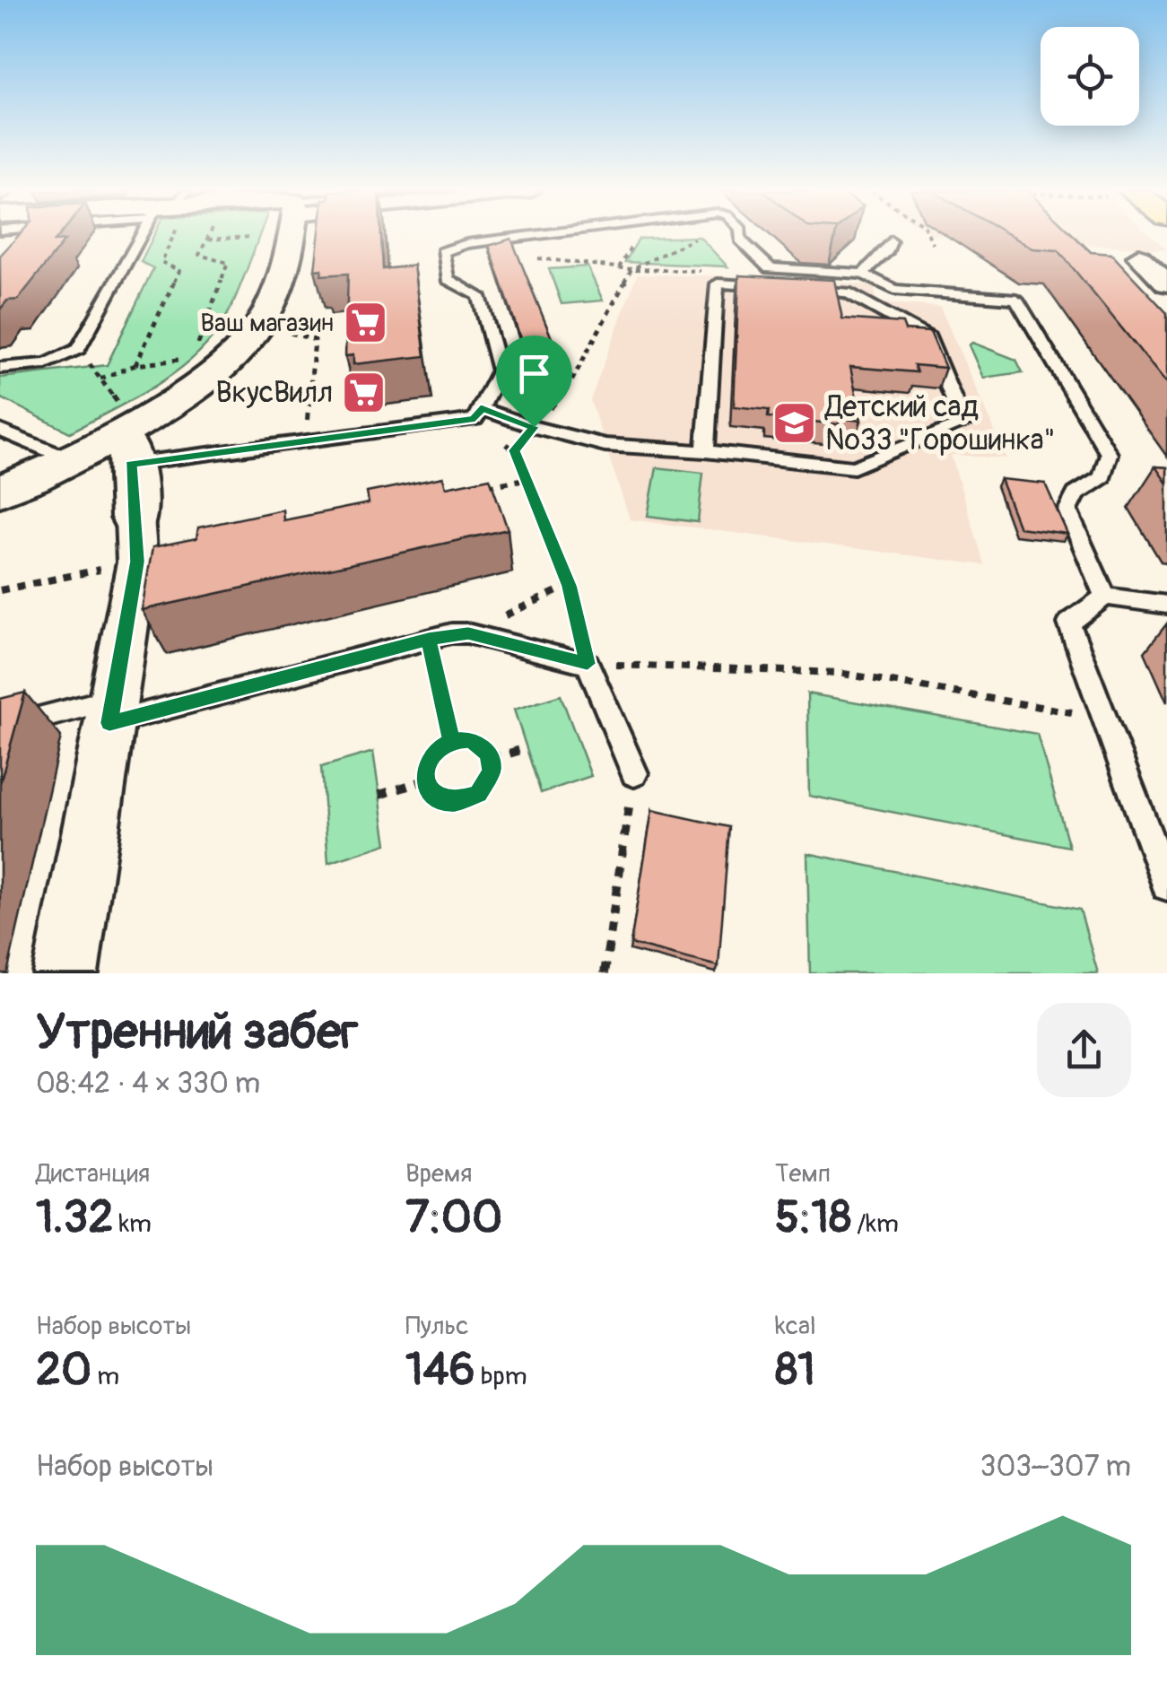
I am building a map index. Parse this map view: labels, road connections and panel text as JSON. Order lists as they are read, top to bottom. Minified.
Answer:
{"places":{"supermarket":["Ваш магазин","ВкусВилл"],"school or university":["Детский сад №33 \"Горошинка\""]},"page":{"heading":["Утренний забег","08:42 · 4 × 330 m"],"stats":[["Дистанция","1.32 km"],["Время","7:00"],["Темп","5:18 /km"],["Набор высоты","20 m"],["Пульс","146 bpm"],["kcal","81"]],"chart":["Набор высоты","303–307 m"]}}
